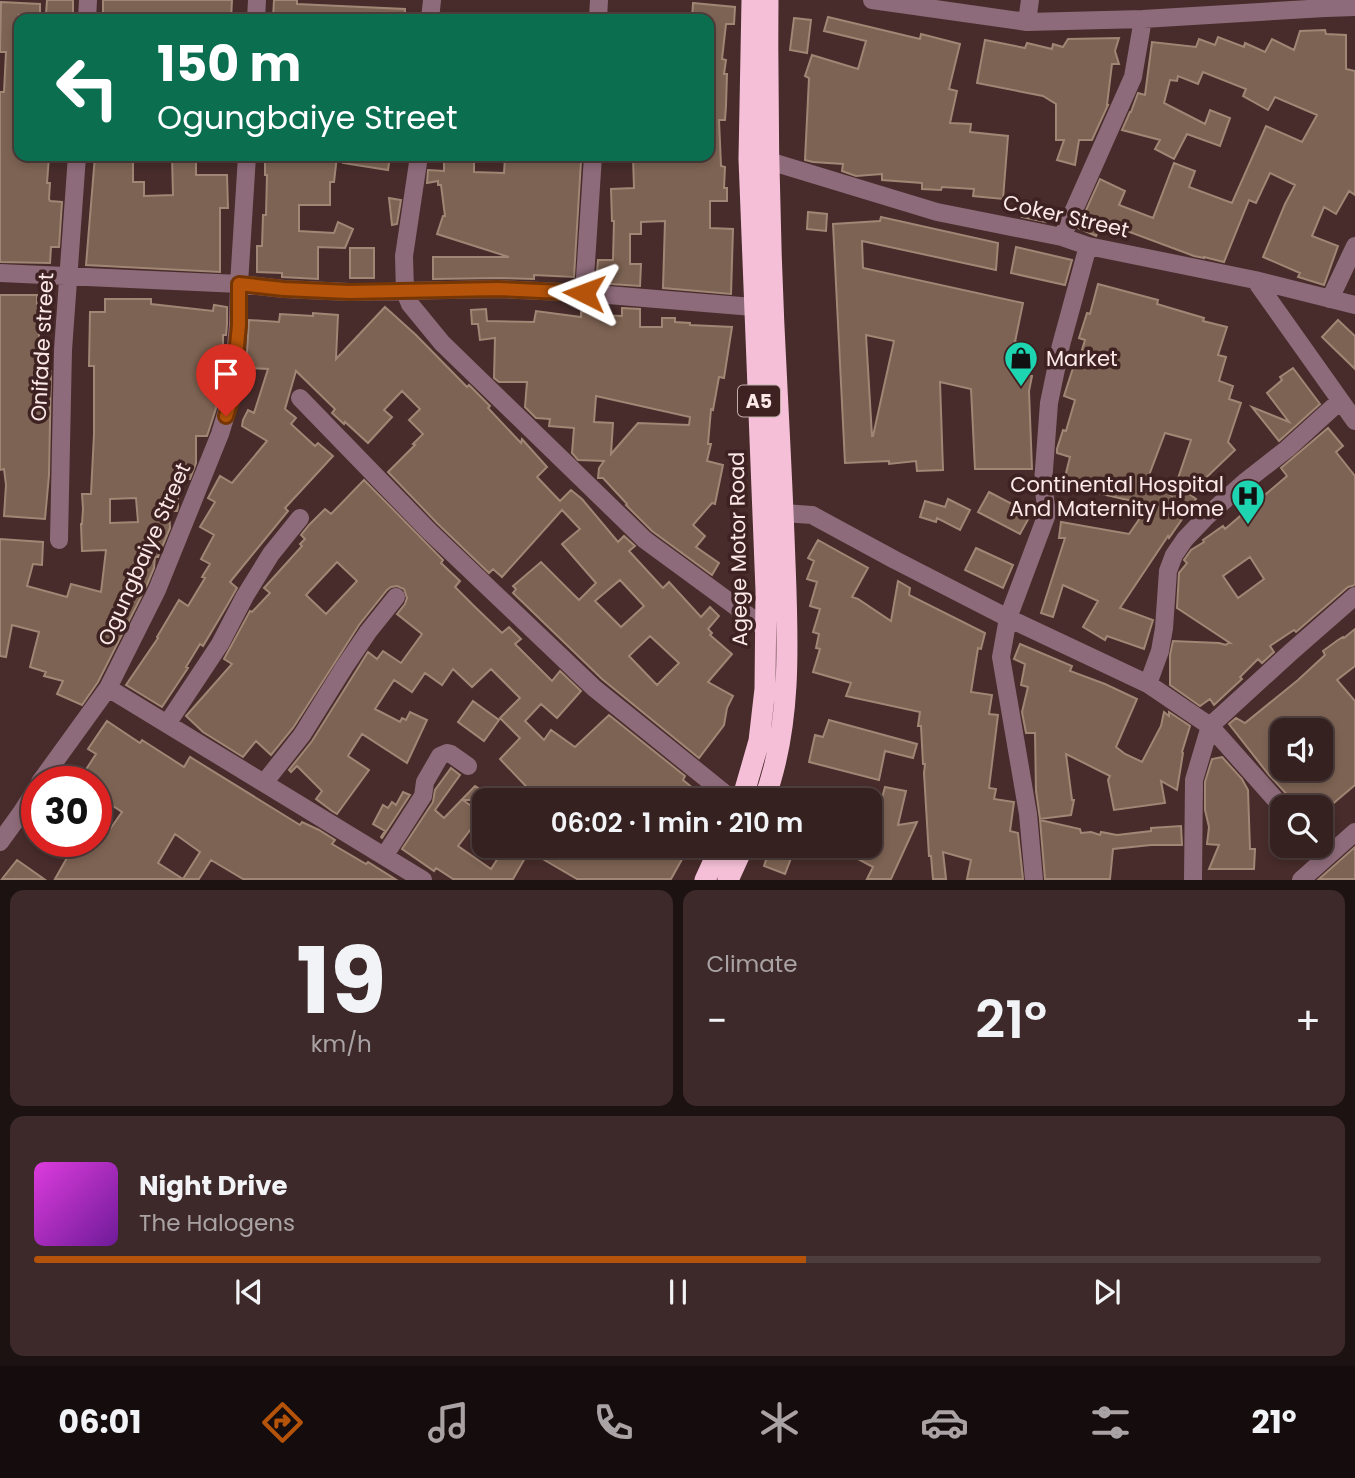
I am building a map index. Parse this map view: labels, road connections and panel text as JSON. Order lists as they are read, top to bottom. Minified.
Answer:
{"streets":{"highway":["A5","Agege Motor Road"],"street":["Coker Street","Onifade street","Ogungbaiye Street"]},"crossings":[["Coker Street","Agege Motor Road"]],"places":{"shop":["Market"],"hospital":["Continental Hospital And Maternity Home"]},"page":{"turn":["150 m","Ogungbaiye Street"],"limit":"30","trip":"06:02 · 1 min · 210 m","tile":[["19","km/h"],"Climate"],"heat":["−","21°","+"],"song":["Night Drive","The Halogens"],"tabs":["06:01","21°"]}}
